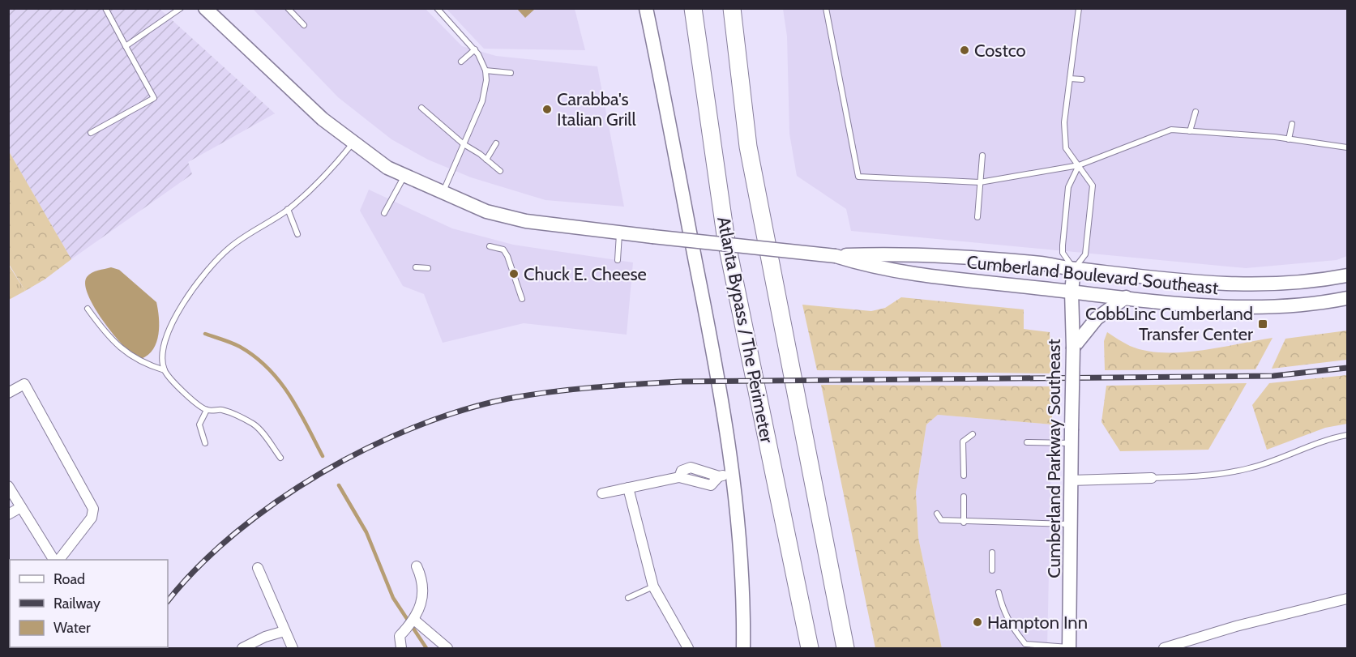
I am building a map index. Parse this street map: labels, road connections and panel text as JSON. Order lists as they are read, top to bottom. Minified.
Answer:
{"streets":{"highway":["Atlanta Bypass / The Perimeter"],"main road":["Cumberland Boulevard Southeast","Cumberland Parkway Southeast"]},"crossings":[["Cumberland Boulevard Southeast","Cumberland Parkway Southeast"]],"places":{"other":["Costco","Carabba's Italian Grill","Chuck E. Cheese","Hampton Inn"],"transit":["CobbLinc Cumberland Transfer Center"]},"legend":["Road","Railway","Water"]}
